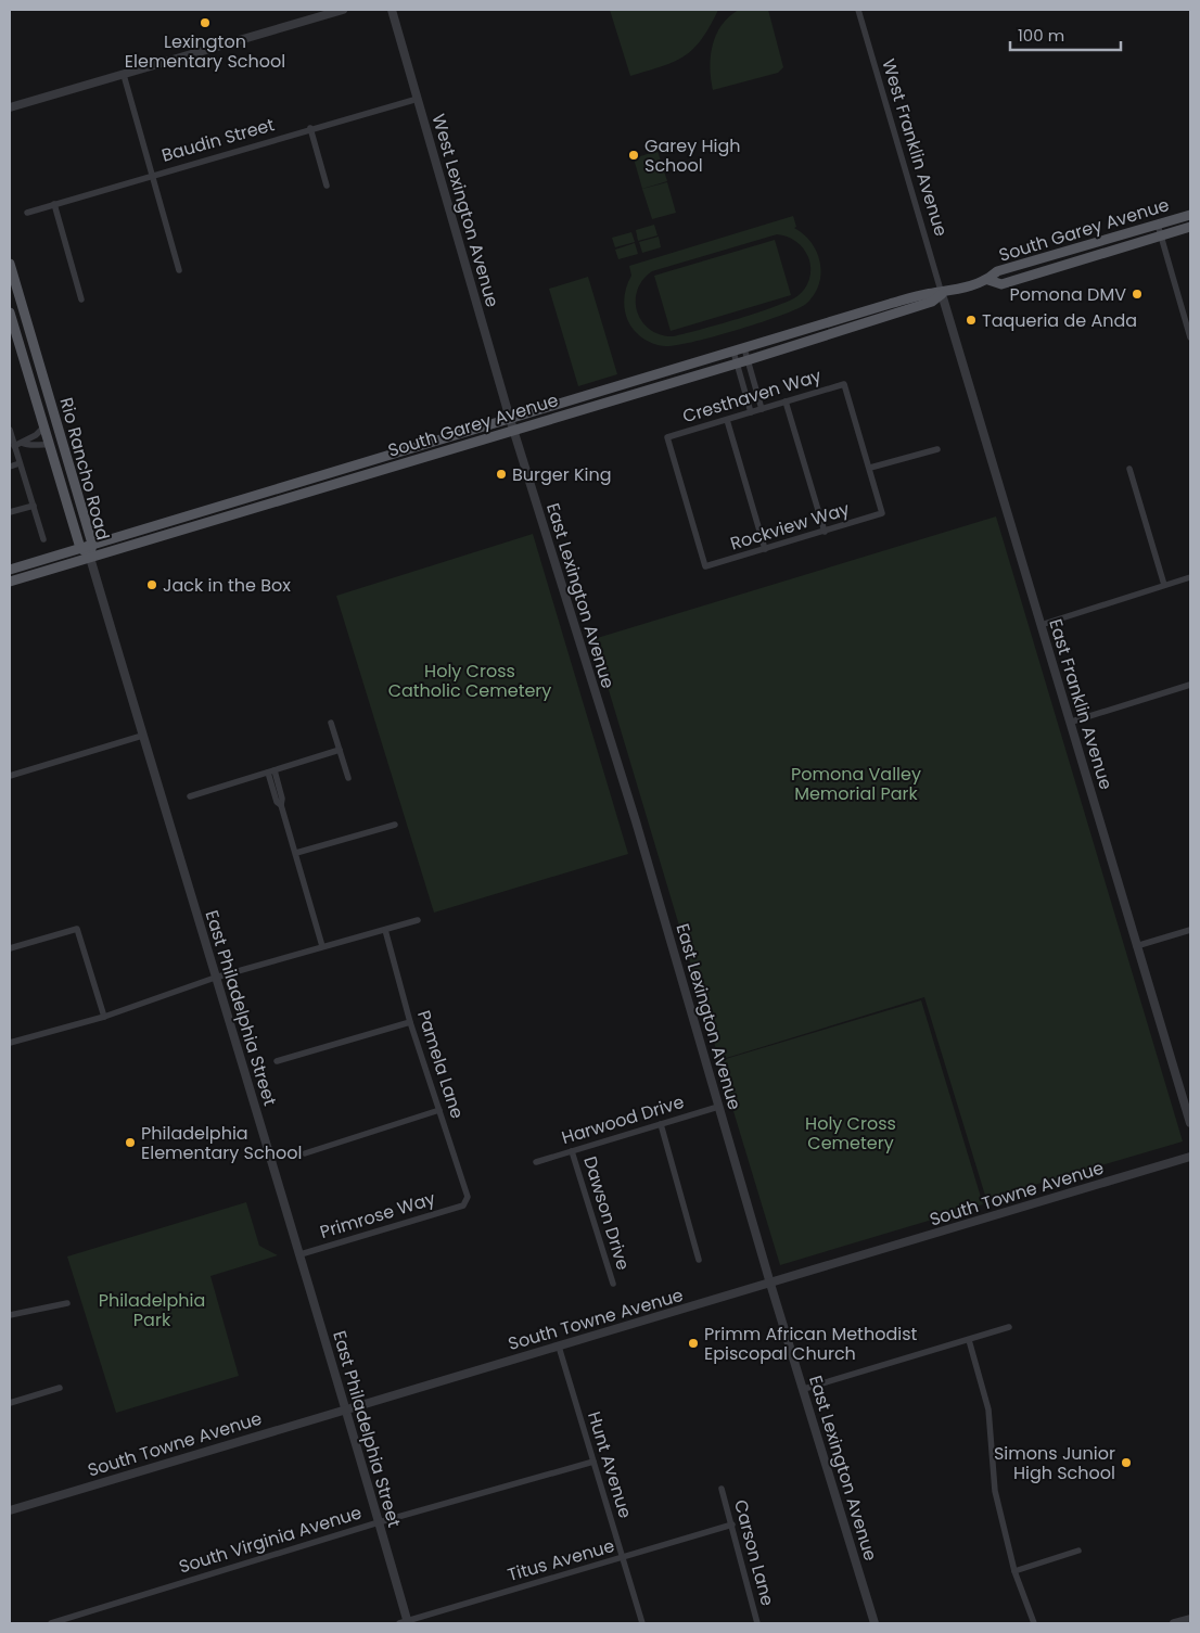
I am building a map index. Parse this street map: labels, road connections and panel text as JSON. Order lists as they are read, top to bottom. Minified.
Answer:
{"streets":{"main road":["South Garey Avenue","Rio Rancho Road"],"street":["Baudin Street","West Franklin Avenue","West Lexington Avenue","Cresthaven Way","Rockview Way","East Lexington Avenue","East Franklin Avenue","East Philadelphia Street","Pamela Lane","Harwood Drive","South Towne Avenue","Dawson Drive","Primrose Way","Hunt Avenue","South Virginia Avenue","Carson Lane","Titus Avenue"]},"crossings":[["Baudin Street","West Lexington Avenue"],["West Franklin Avenue","South Garey Avenue"],["West Franklin Avenue","East Franklin Avenue"],["West Lexington Avenue","South Garey Avenue"],["West Lexington Avenue","East Lexington Avenue"],["South Garey Avenue","Rio Rancho Road"],["South Garey Avenue","East Lexington Avenue"],["South Garey Avenue","East Franklin Avenue"],["South Garey Avenue","East Philadelphia Street"],["Cresthaven Way","Rockview Way"],["Rio Rancho Road","East Philadelphia Street"],["East Lexington Avenue","Harwood Drive"],["East Lexington Avenue","South Towne Avenue"],["East Philadelphia Street","South Towne Avenue"],["East Philadelphia Street","Primrose Way"],["East Philadelphia Street","South Virginia Avenue"],["East Philadelphia Street","Titus Avenue"],["Pamela Lane","Primrose Way"],["Harwood Drive","Dawson Drive"],["South Towne Avenue","Hunt Avenue"],["Hunt Avenue","South Virginia Avenue"],["Hunt Avenue","Titus Avenue"],["Carson Lane","Titus Avenue"]],"parks":["Holy Cross Catholic Cemetery","Pomona Valley Memorial Park","Holy Cross Cemetery","Philadelphia Park"],"places":["Lexington Elementary School","Garey High School","Pomona DMV","Taqueria de Anda","Burger King","Jack in the Box","Philadelphia Elementary School","Primm African Methodist Episcopal Church","Simons Junior High School"],"scale_bar":"100 m"}
